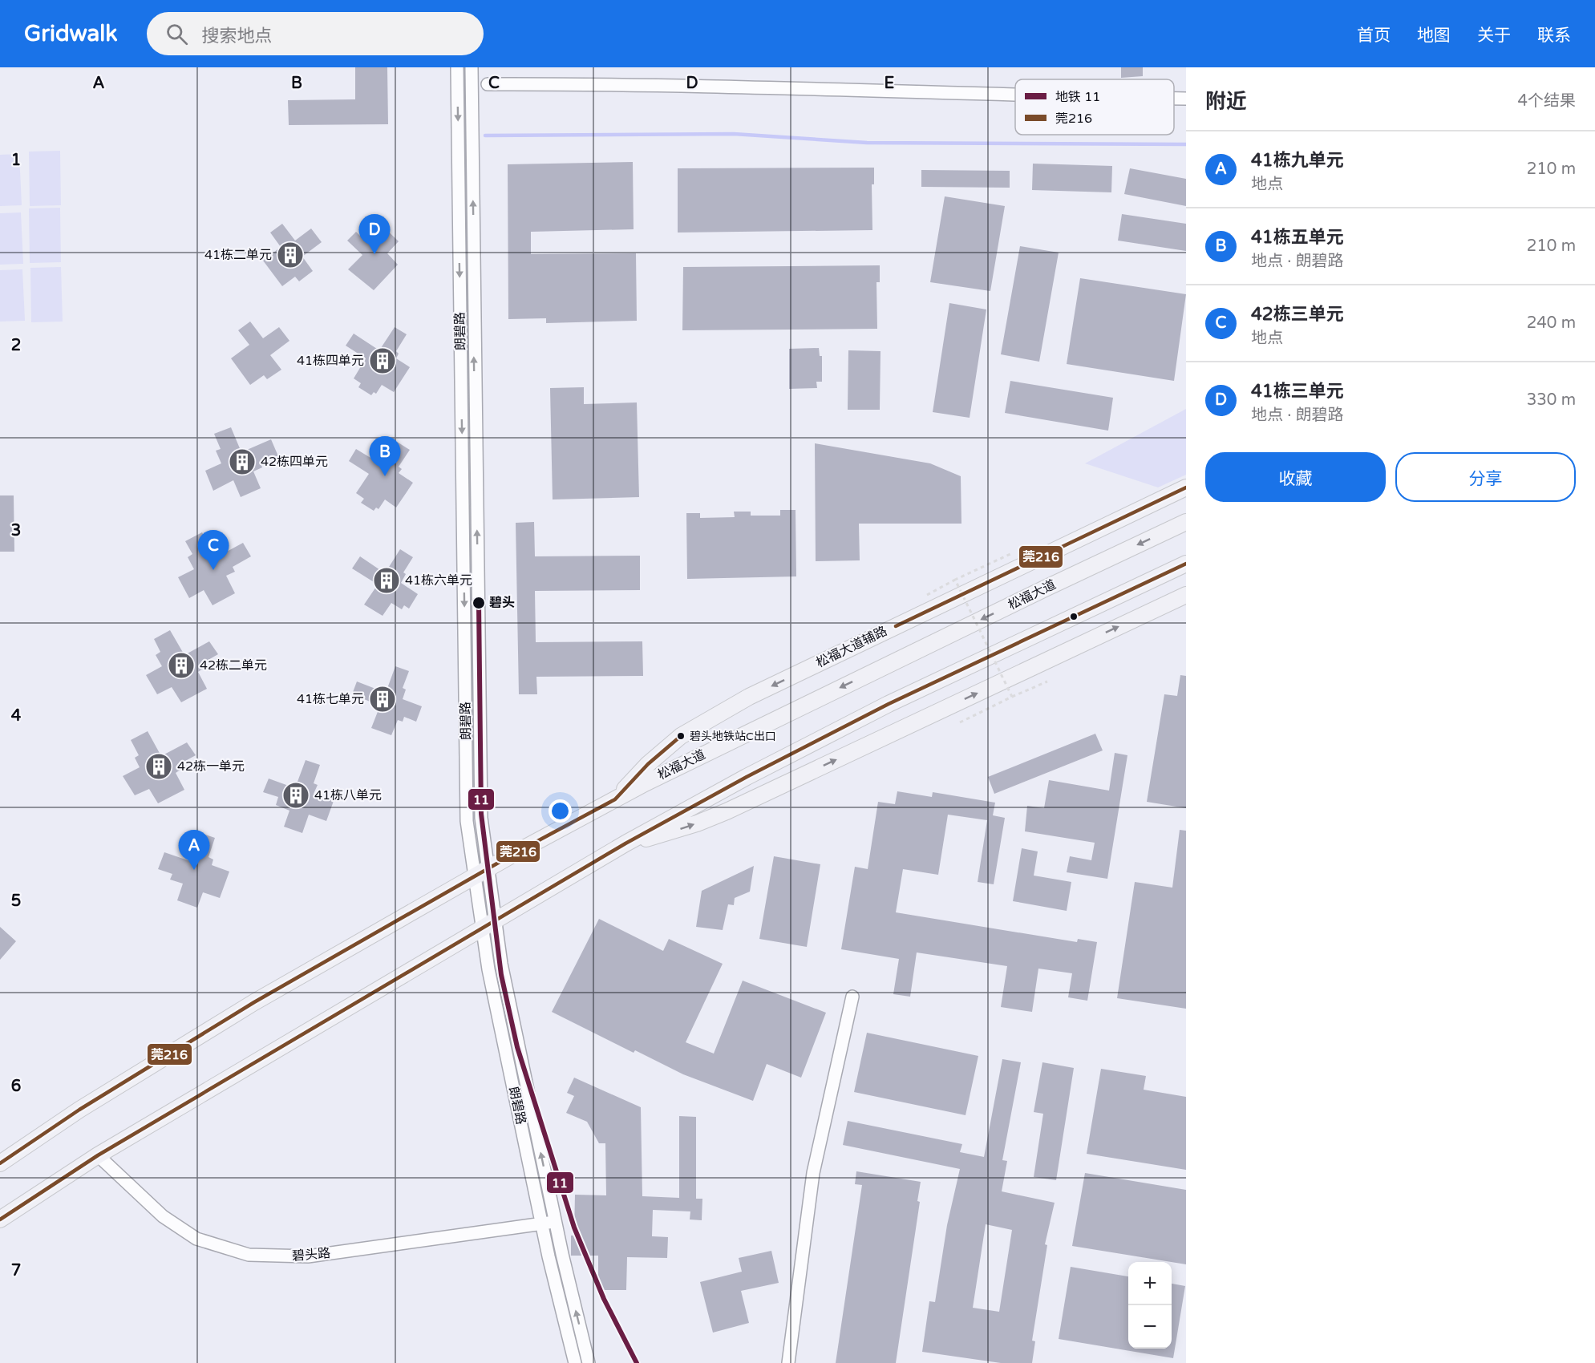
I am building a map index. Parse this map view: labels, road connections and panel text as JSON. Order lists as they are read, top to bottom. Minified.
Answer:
{"streets":{"main road":["松福大道","松福大道辅路"],"street":["朗碧路","碧头路"]},"crossings":[["朗碧路","松福大道"],["朗碧路","碧头路"],["松福大道","松福大道辅路"]],"places":{"building":["41栋二单元","41栋四单元","42栋四单元","41栋六单元","42栋二单元","41栋七单元","42栋一单元","41栋八单元"],"other":["碧头","碧头地铁站C出口"]},"lines":["transit line 莞216","metro line 11"],"legend":["地铁 11","莞216"],"page":{"header":"Gridwalk","search":"搜索地点","nav":["首页","地图","关于","联系"],"heading":["附近","4个结果"],"list":[{"mark":"A","name":"41栋九单元","note":"地点","value":"210 m"},{"mark":"B","name":"41栋五单元","note":"地点 · 朗碧路","value":"210 m"},{"mark":"C","name":"42栋三单元","note":"地点","value":"240 m"},{"mark":"D","name":"41栋三单元","note":"地点 · 朗碧路","value":"330 m"}],"pins":["D","B","C","A"],"buttons":["收藏","分享"],"map_buttons":["+","−"]},"grid":{"columns":["A","B","C","D","E"],"rows":["1","2","3","4","5","6","7"]}}
